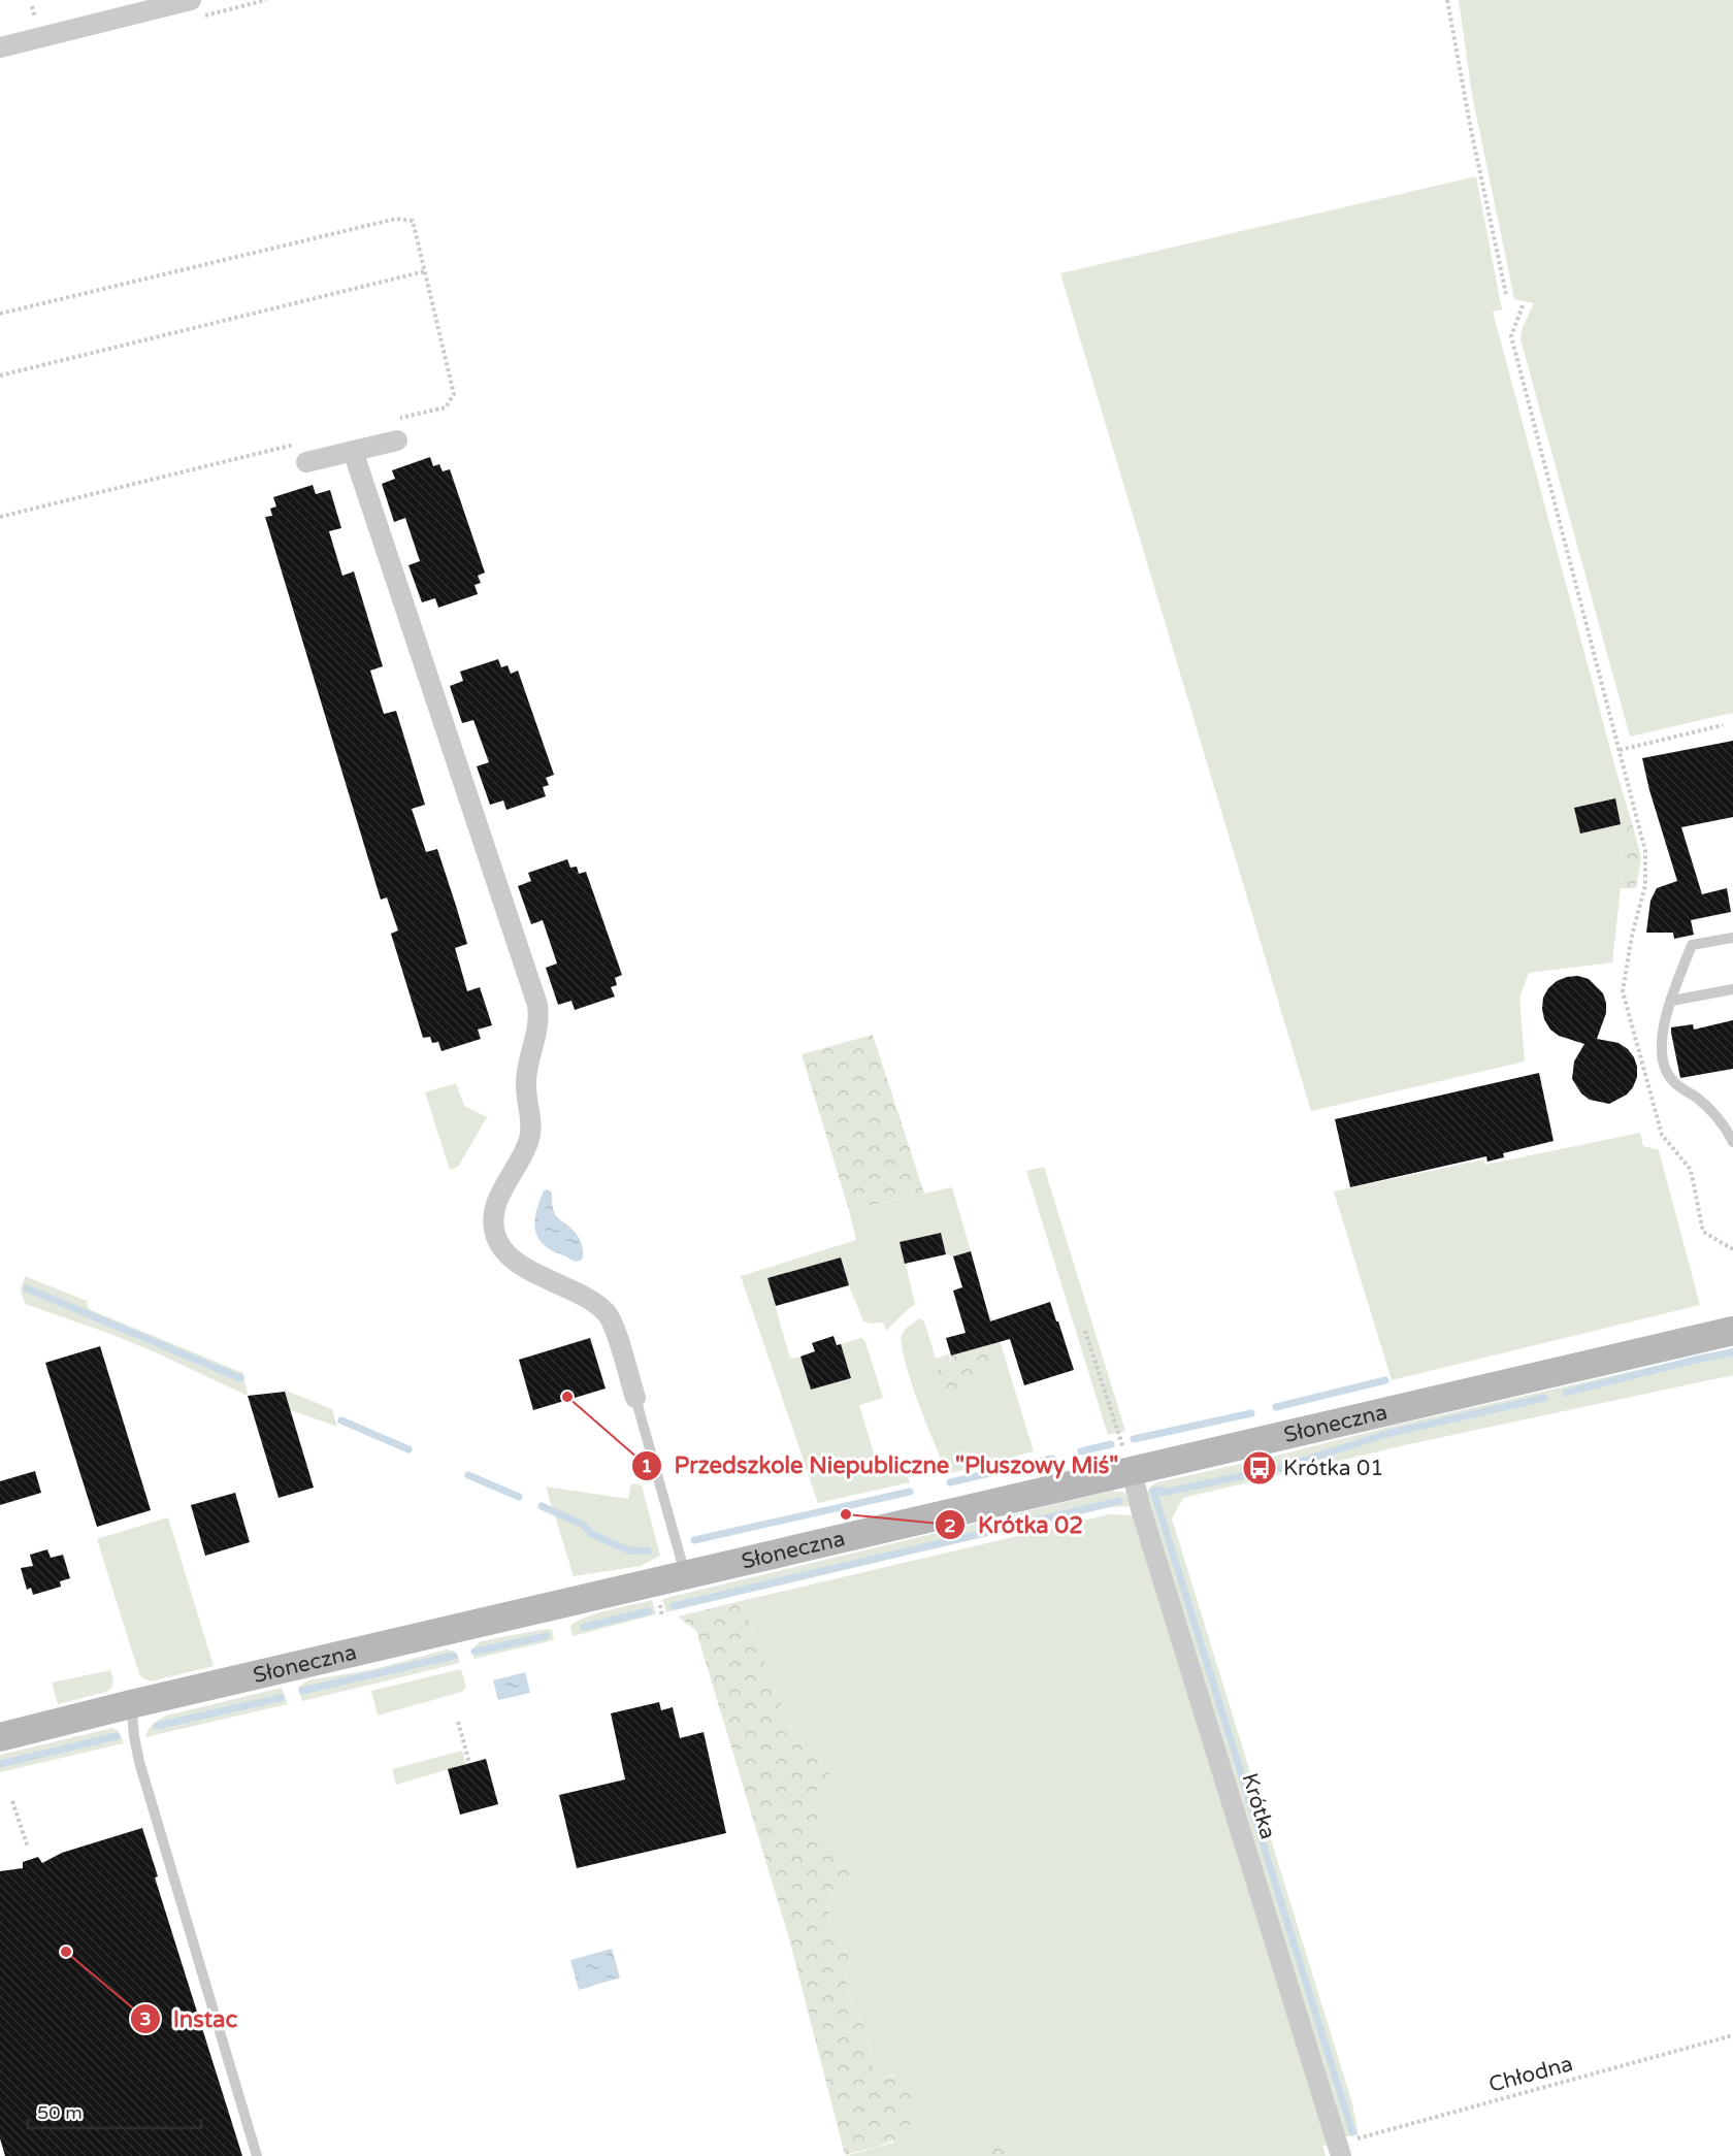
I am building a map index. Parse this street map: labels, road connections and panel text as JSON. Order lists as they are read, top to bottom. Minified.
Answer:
{"streets":{"main road":["Słoneczna"],"street":["Krótka"],"path":["Chłodna"]},"crossings":[["Słoneczna","Krótka"],["Krótka","Chłodna"]],"places":{"other":["Przedszkole Niepubliczne \"Pluszowy Miś\"","Krótka 02","Instac"],"bus stop":["Krótka 01"]},"scale_bar":"50 m"}
